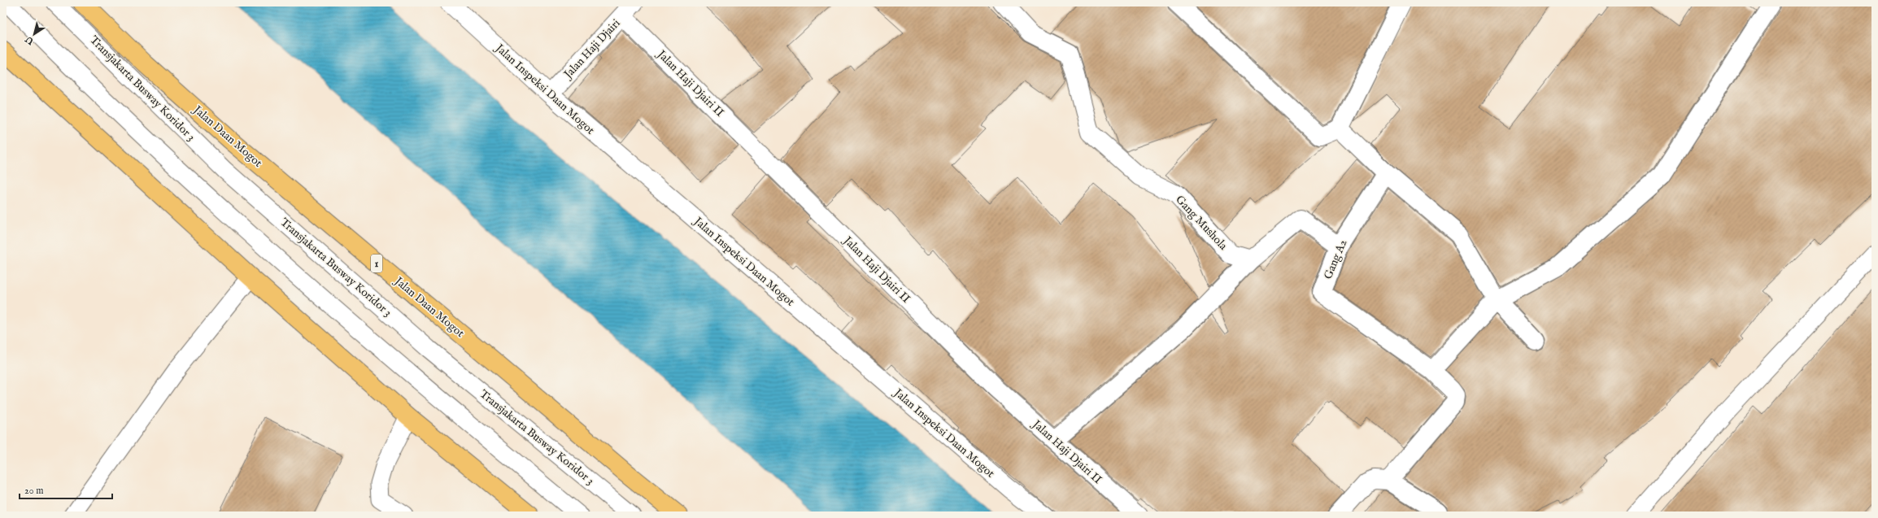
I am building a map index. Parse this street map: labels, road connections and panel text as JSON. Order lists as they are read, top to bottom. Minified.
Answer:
{"streets":{"highway":["Jalan Daan Mogot","1"],"street":["Jalan Haji Djairi","Jalan Haji Djairi II","Jalan Inspeksi Daan Mogot","Gang Mushola","Gang A2"],"lane":["Transjakarta Busway Koridor 3"]},"crossings":[["Jalan Haji Djairi","Jalan Haji Djairi II"],["Jalan Haji Djairi","Jalan Inspeksi Daan Mogot"]],"scale_bar":"20 m","north":"bottom left"}
